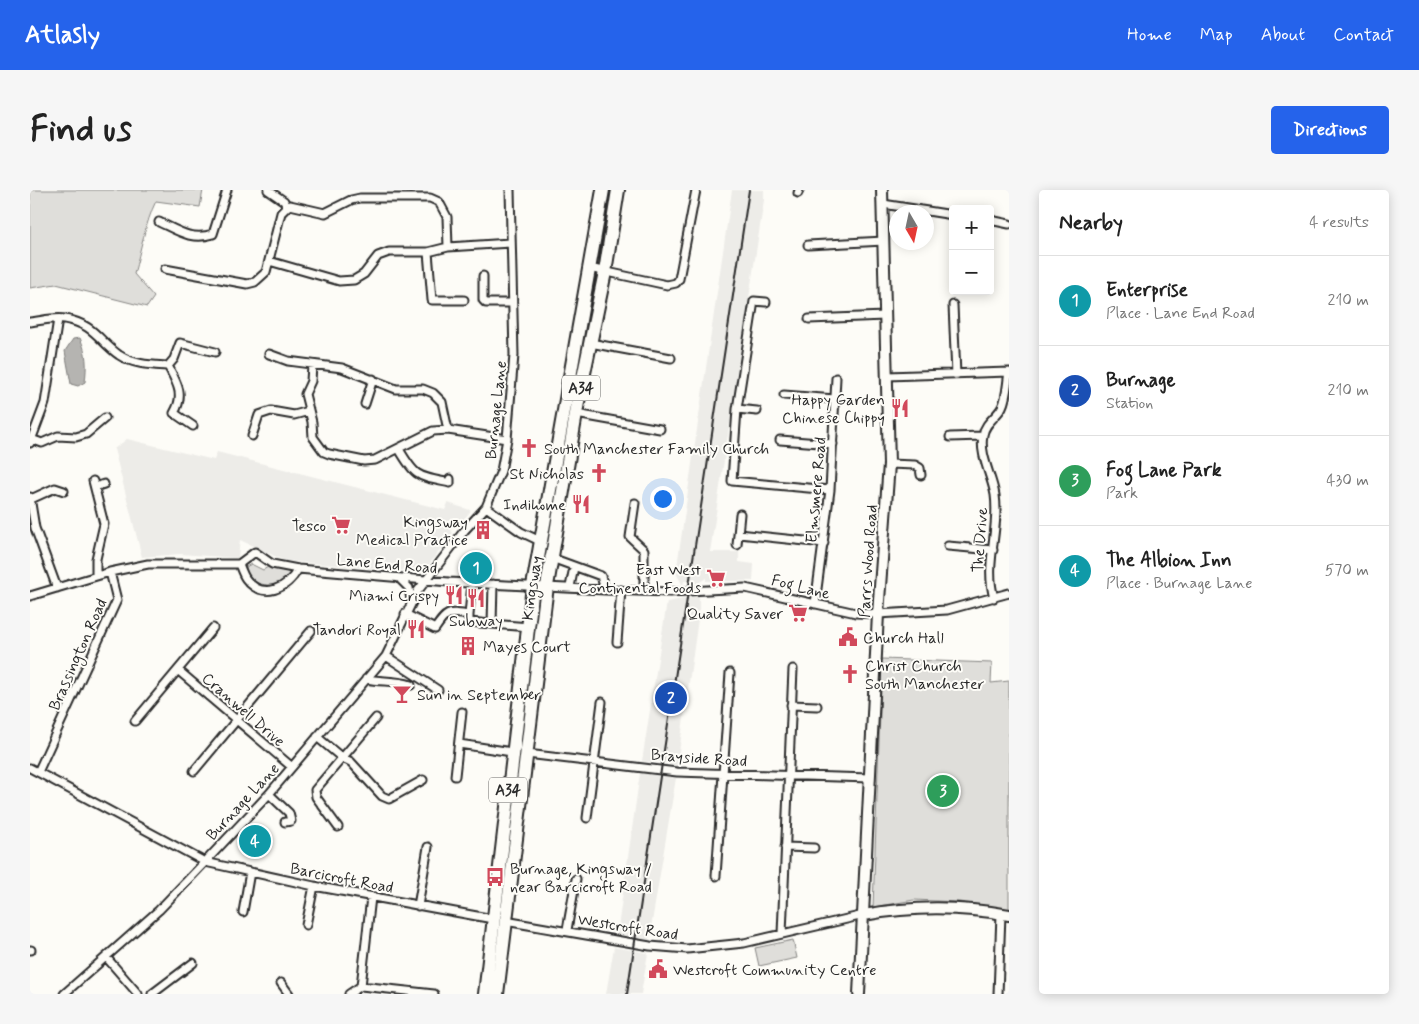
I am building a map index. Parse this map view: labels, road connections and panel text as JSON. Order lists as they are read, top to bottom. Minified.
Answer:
{"streets":{"highway":["A34","Kingsway"],"street":["Burnage Lane","Elmsmere Road","The Drive","Parrs Wood Road","Lane End Road","Fog Lane","Brassington Road","Cranwell Drive","Brayside Road","Barcicroft Road","Westcroft Road"]},"crossings":[["Burnage Lane","Lane End Road"],["Burnage Lane","Cranwell Drive"],["Burnage Lane","Barcicroft Road"],["Elmsmere Road","Fog Lane"],["The Drive","Fog Lane"],["Parrs Wood Road","Fog Lane"],["Parrs Wood Road","Brayside Road"],["Parrs Wood Road","Westcroft Road"],["Lane End Road","Fog Lane"],["Lane End Road","Kingsway"],["Fog Lane","Kingsway"],["Kingsway","Brayside Road"],["Kingsway","Barcicroft Road"],["Kingsway","Westcroft Road"],["Brassington Road","Barcicroft Road"],["Barcicroft Road","Westcroft Road"]],"places":{"restaurant":["Happy Garden Chinese Chippy","Indihome","Miami Crispy","Subway","Tandori Royal"],"church":["South Manchester Family Church","St Nicholas","Christ Church South Manchester"],"supermarket":["Tesco","East West Continental Foods","Quality Saver"],"building":["Kingsway Medical Practice","Mayes Court"],"public building":["Church Hall","Westcroft Community Centre"],"bar":["Sun in September"],"bus stop":["Burnage, Kingsway / near Barcicroft Road"]},"north":"bottom","page":{"header":"Atlasly","nav":["Home","Map","About","Contact"],"buttons":"Directions","title":"Find us","heading":["Nearby","4 results"],"map_buttons":["+","−"],"list":[{"mark":"1","name":"Enterprise","note":"Place · Lane End Road","value":"210 m"},{"mark":"2","name":"Burnage","note":"Station","value":"210 m"},{"mark":"3","name":"Fog Lane Park","note":"Park","value":"430 m"},{"mark":"4","name":"The Albion Inn","note":"Place · Burnage Lane","value":"570 m"}],"pins":["1","2","3","4"]}}
